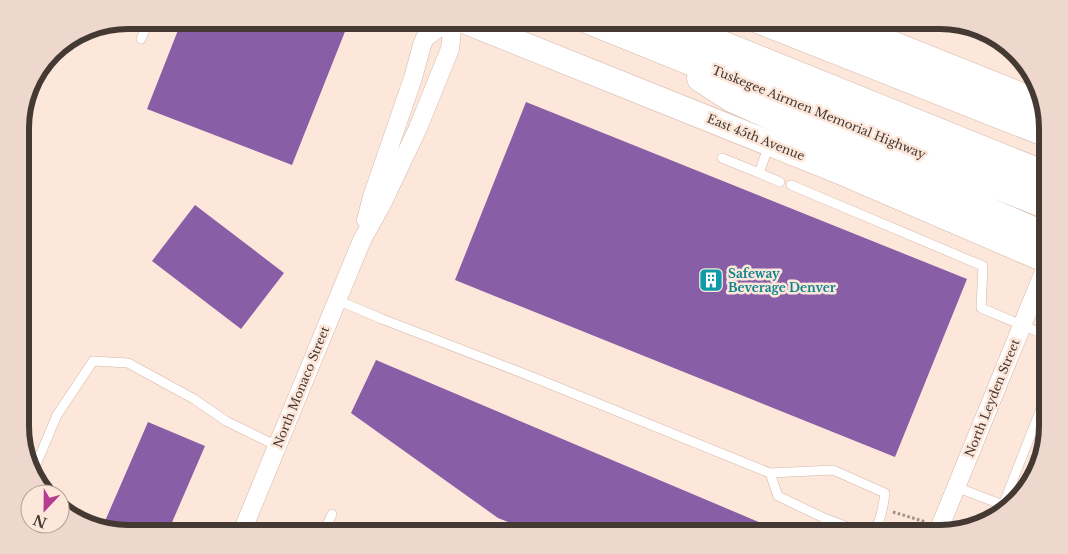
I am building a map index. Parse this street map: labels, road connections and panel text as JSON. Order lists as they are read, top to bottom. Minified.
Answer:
{"streets":{"highway":["Tuskegee Airmen Memorial Highway"],"main road":["East 45th Avenue"],"street":["North Monaco Street","North Leyden Street"]},"places":{"building":["Safeway Beverage Denver"]},"north":"bottom"}
